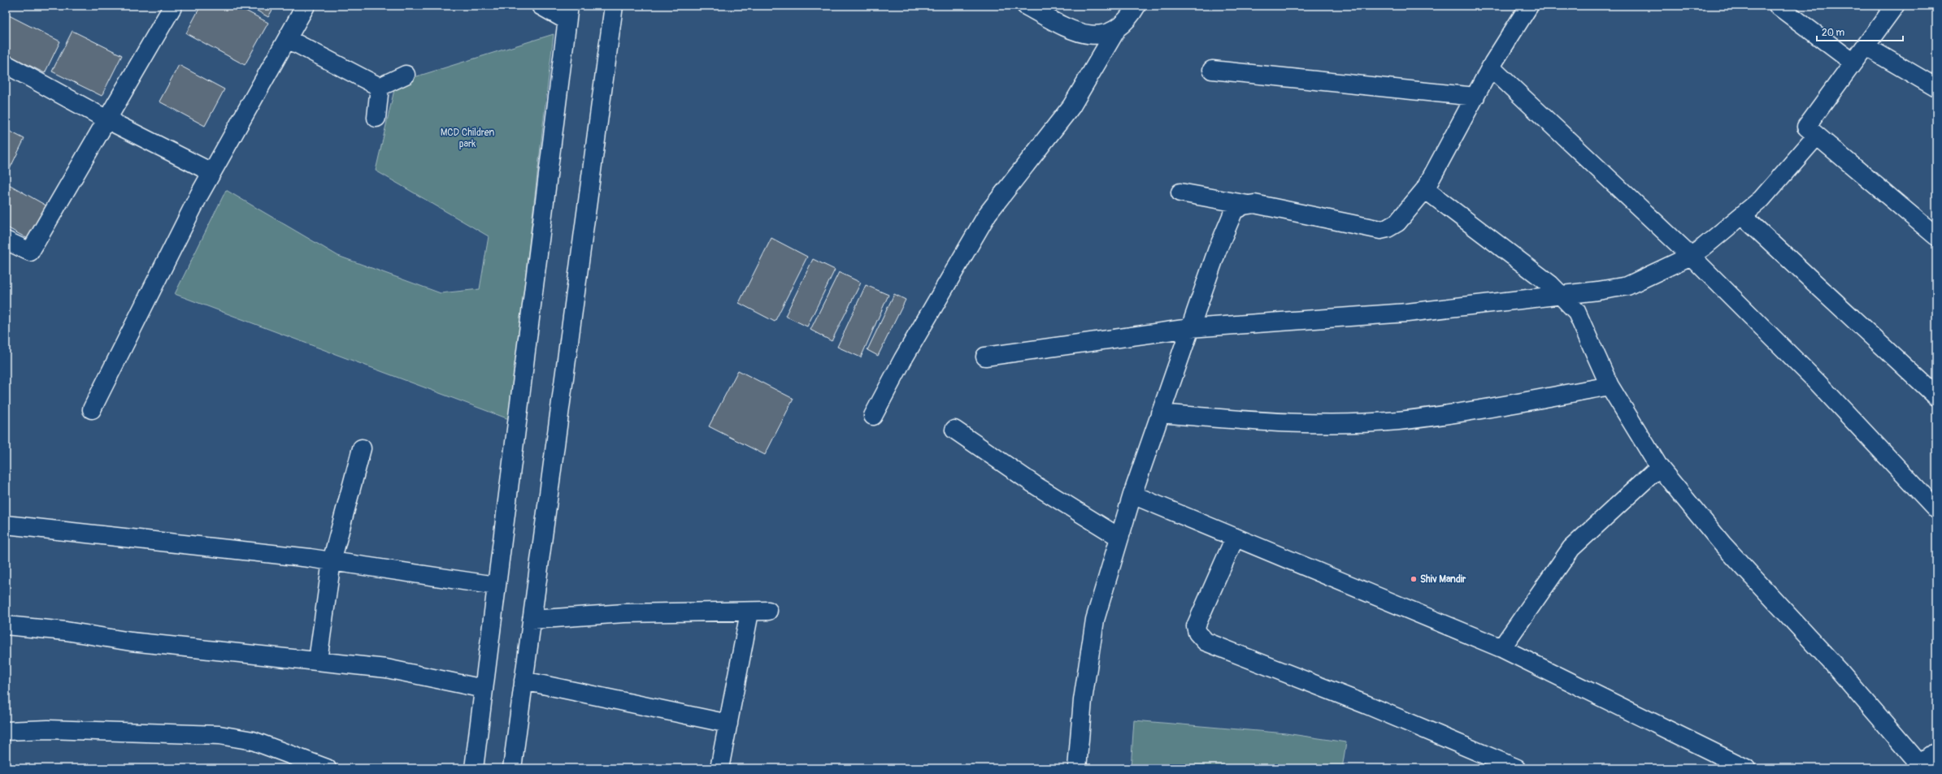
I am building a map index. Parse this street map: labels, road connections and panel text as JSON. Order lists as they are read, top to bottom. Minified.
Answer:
{"parks":["MCD Children park"],"places":["Shiv Mandir"],"scale_bar":"20 m"}
